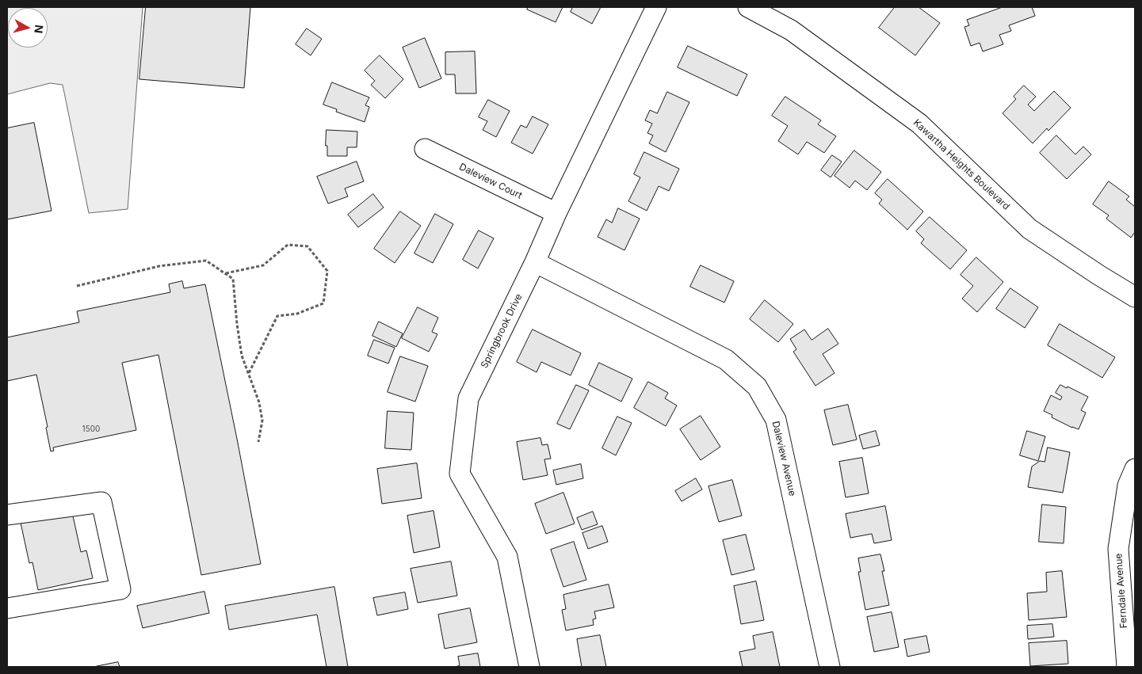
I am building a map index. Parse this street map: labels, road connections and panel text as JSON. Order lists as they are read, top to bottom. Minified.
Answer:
{"streets":{"street":["Kawartha Heights Boulevard","Daleview Court","Springbrook Drive","Daleview Avenue","Ferndale Avenue"]},"crossings":[["Daleview Court","Springbrook Drive"],["Springbrook Drive","Daleview Avenue"]],"house_numbers":["1500"],"north":"right"}
